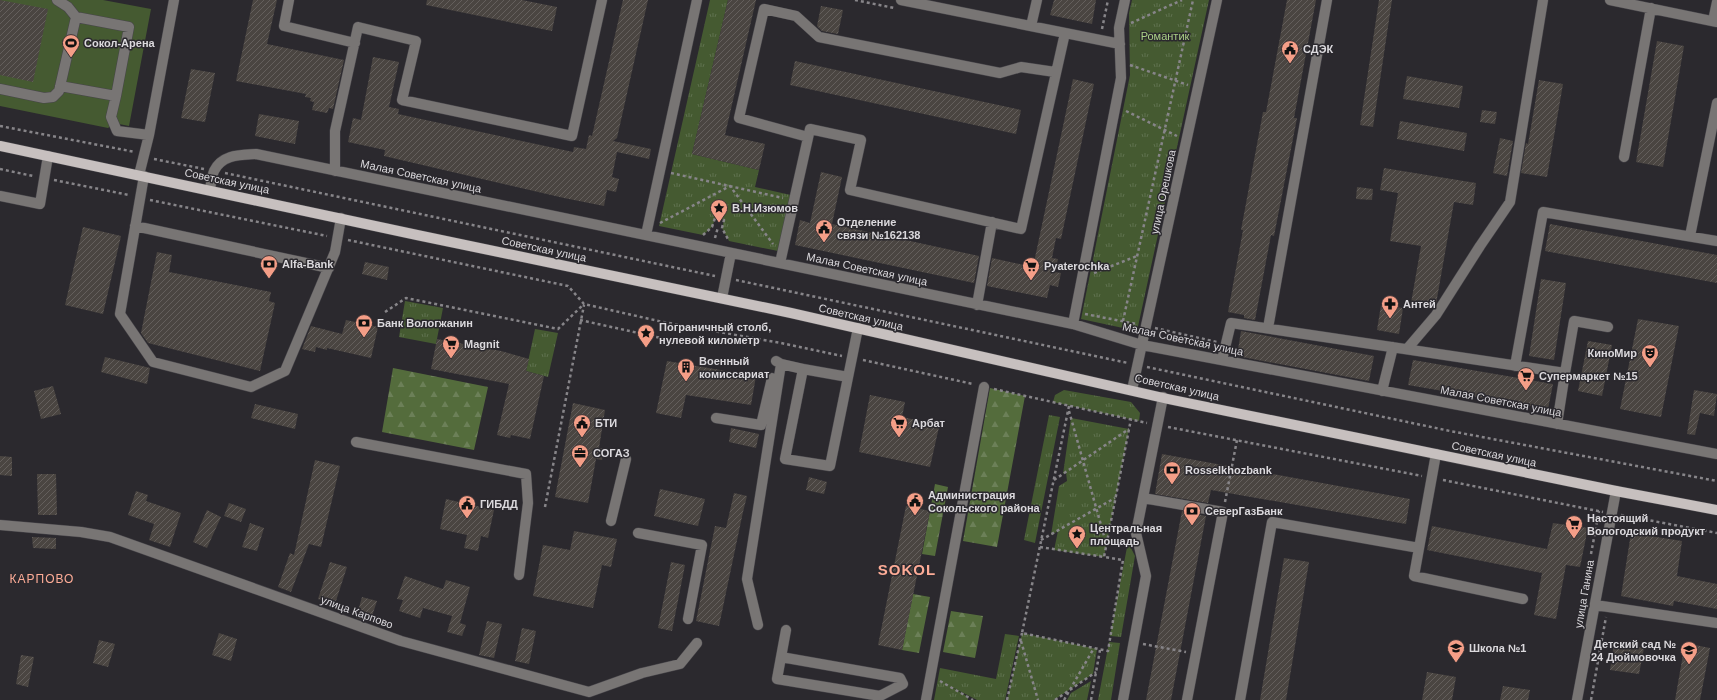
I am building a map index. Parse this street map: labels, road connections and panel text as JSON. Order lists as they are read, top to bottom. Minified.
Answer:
{"streets":{"main road":["Советская улица"],"street":["Малая Советская улица","улица Орешкова","улица Ганина","улица Карпово"]},"crossings":[["Малая Советская улица","улица Орешкова"],["Советская улица","улица Орешкова"],["Советская улица","улица Ганина"]],"districts":["SOKOL","КАРПОВО"],"parks":["Романтик"],"places":{"sports":["Сокол-Арена"],"public building":["СДЭК","Отделение связи №162138","БТИ","Администрация Сокольского района","ГИБДД"],"place":["В.Н.Изюмов","Пограничный столб, нулевой километр","Центральная площадь"],"bank":["Alfa-Bank","Банк Вологжанин","Rosselkhozbank","СеверГазБанк"],"supermarket":["Pyaterochka","Magnit","Супермаркет №15","Арбат","Настоящий Вологодский продукт"],"pharmacy":["Антей"],"theatre":["КиноМир"],"building":["Военный комиссариат"],"office":["СОГАЗ"],"school or university":["Школа №1","Детский сад № 24 Дюймовочка"]}}
